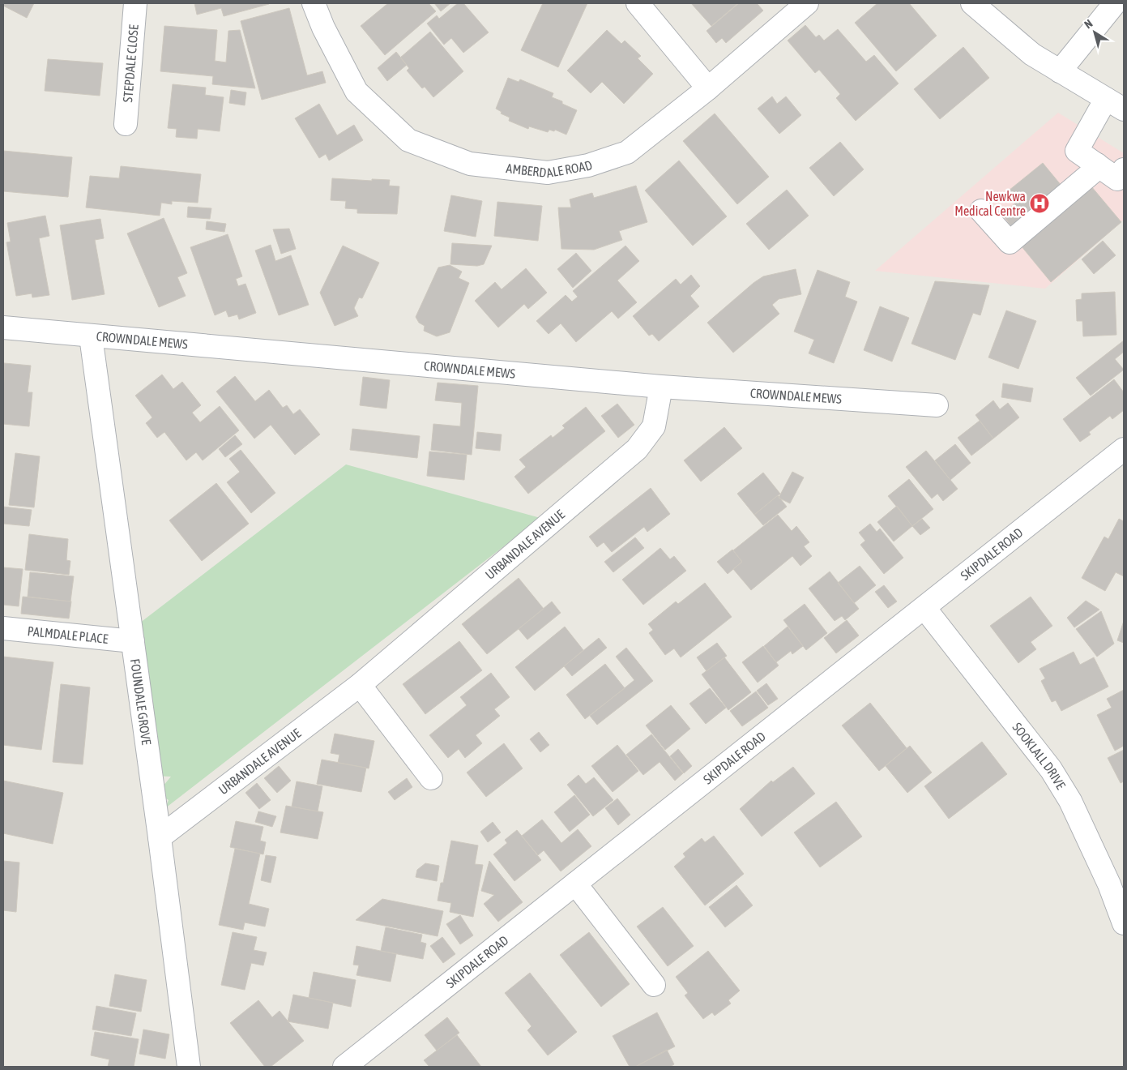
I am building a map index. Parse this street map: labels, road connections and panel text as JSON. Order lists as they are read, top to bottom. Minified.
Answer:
{"streets":{"street":["STEPDALE CLOSE","AMBERDALE ROAD","CROWNDALE MEWS","URBANDALE AVENUE","SKIPDALE ROAD","PALMDALE PLACE","FOUNDALE GROVE","SOOKLALL DRIVE"]},"crossings":[["CROWNDALE MEWS","URBANDALE AVENUE"],["CROWNDALE MEWS","FOUNDALE GROVE"],["URBANDALE AVENUE","FOUNDALE GROVE"],["SKIPDALE ROAD","SOOKLALL DRIVE"],["PALMDALE PLACE","FOUNDALE GROVE"]],"places":{"hospital":["Newkwa Medical Centre"]},"north":"top left"}
